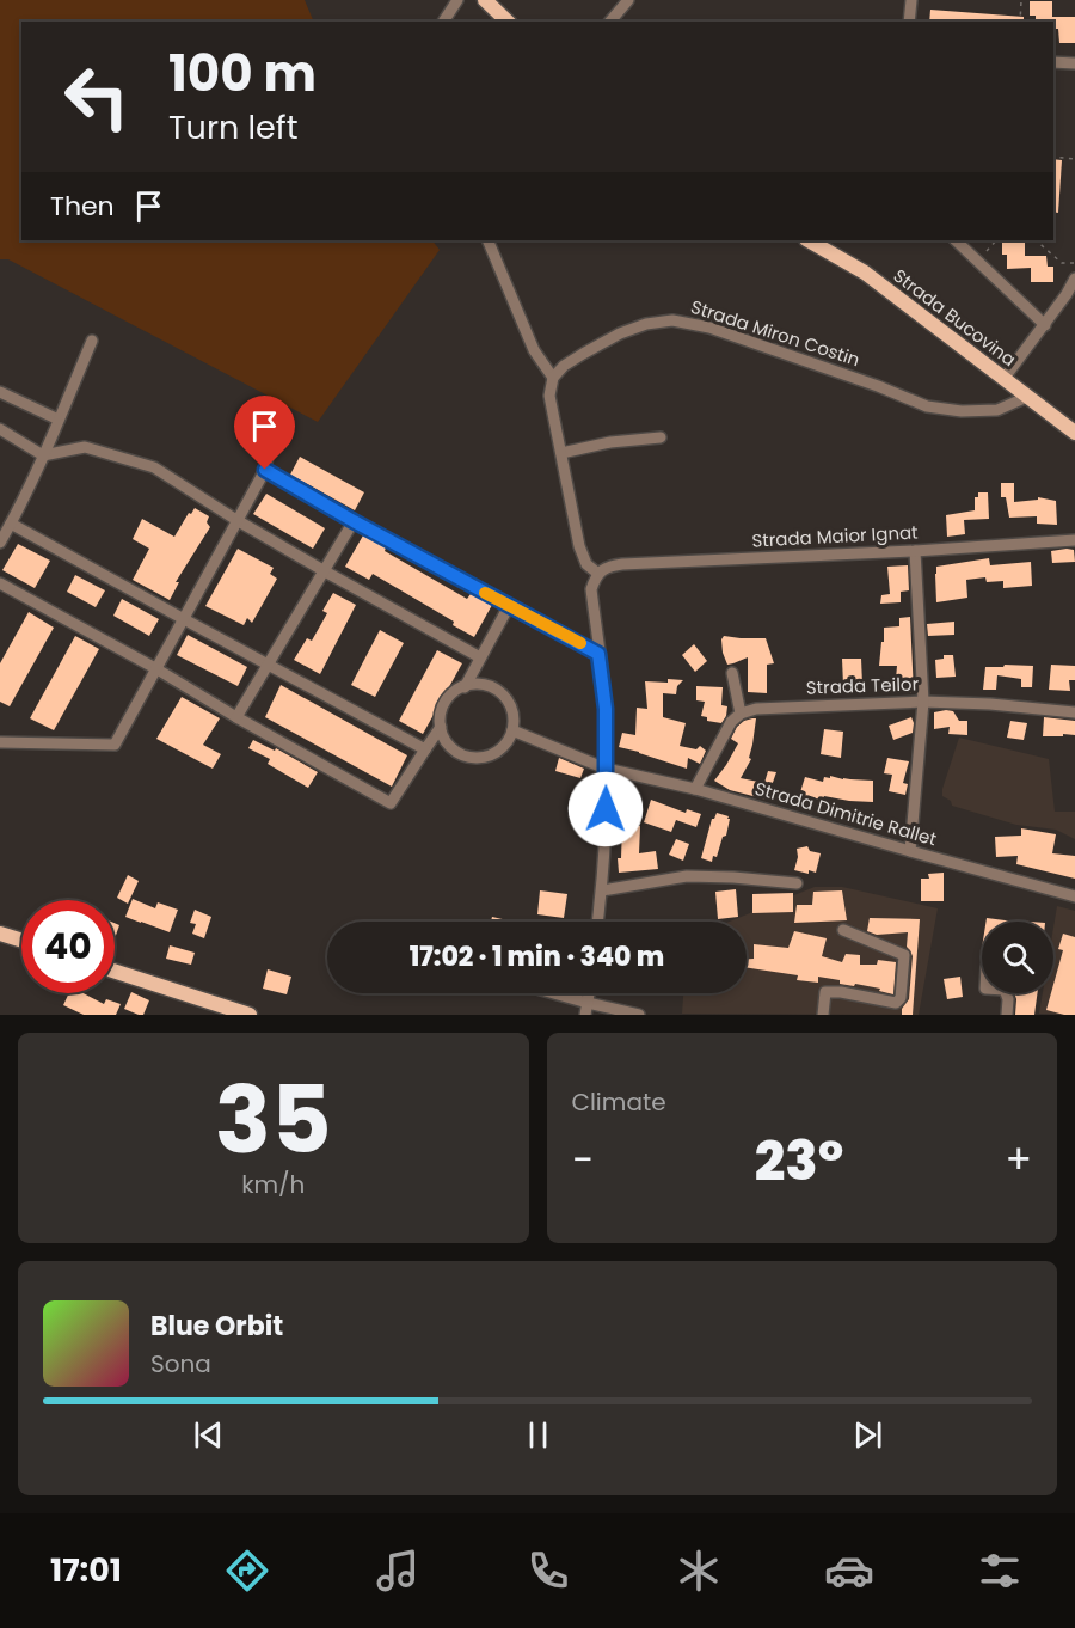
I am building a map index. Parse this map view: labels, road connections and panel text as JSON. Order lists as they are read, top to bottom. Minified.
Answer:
{"streets":{"main road":["Strada Bucovina"],"street":["Strada Miron Costin","Strada Maior Ignat","Strada Teilor","Strada Dimitrie Rallet"]},"crossings":[["Strada Bucovina","Strada Miron Costin"]],"page":{"turn":["100 m","Turn left"],"then":"Then","limit":"40","trip":"17:02 · 1 min · 340 m","tile":[["35","km/h"],"Climate"],"heat":["−","23°","+"],"song":["Blue Orbit","Sona"],"tabs":"17:01"}}
